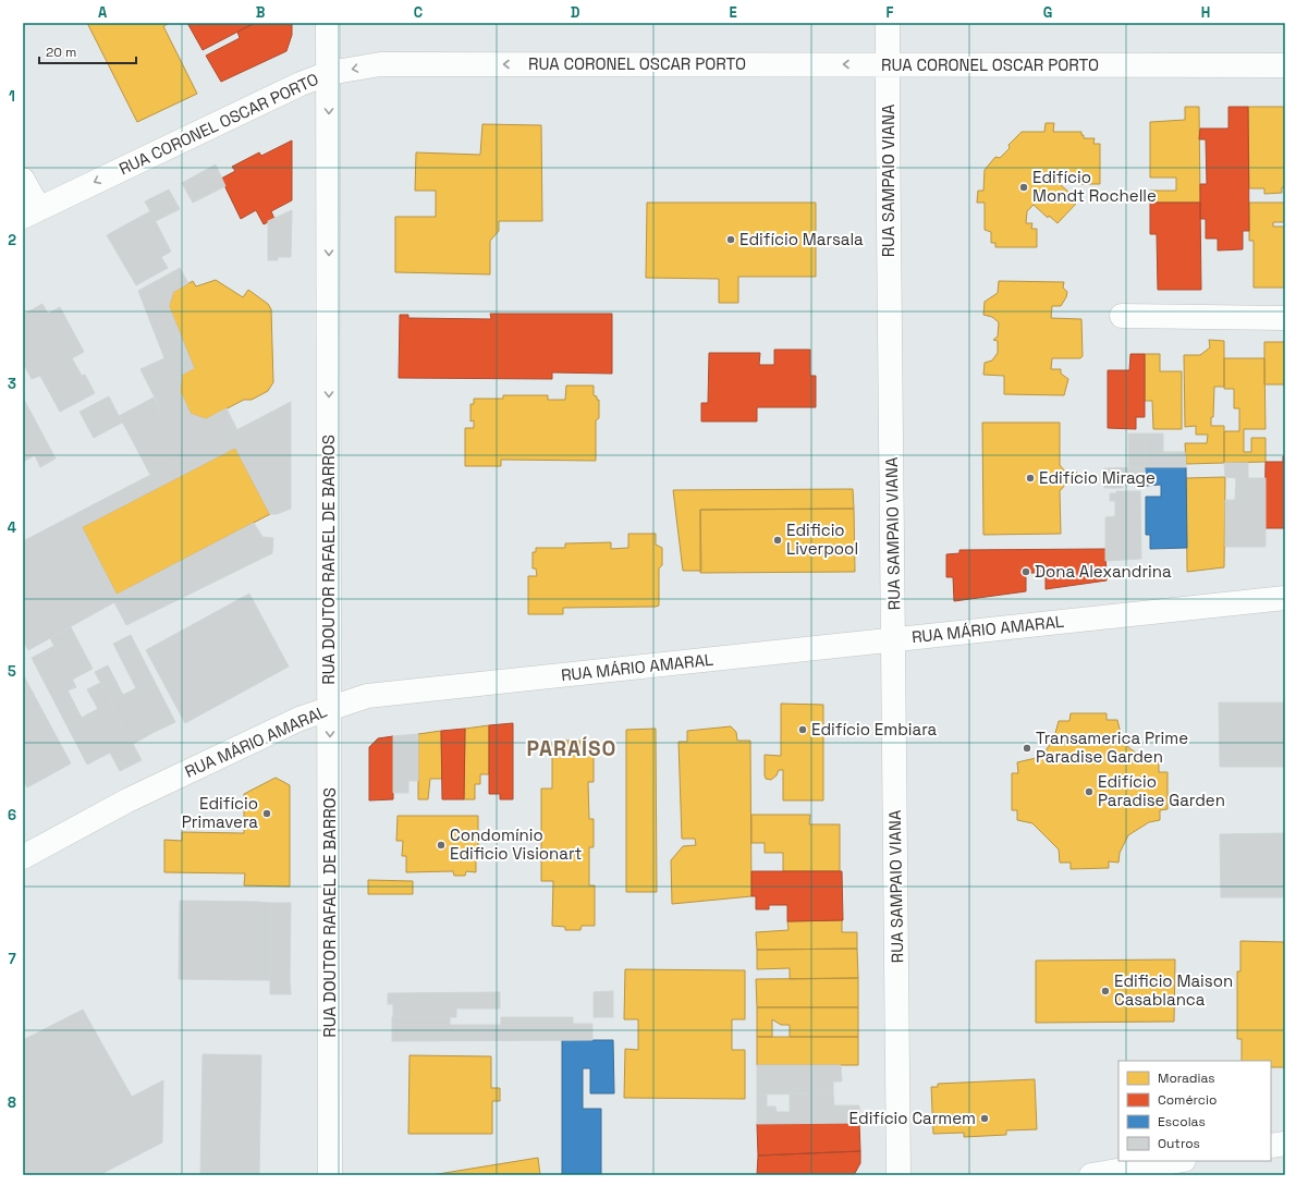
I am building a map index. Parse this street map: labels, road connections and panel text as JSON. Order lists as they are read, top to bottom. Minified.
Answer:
{"streets":{"street":["RUA CORONEL OSCAR PORTO","RUA SAMPAIO VIANA","RUA DOUTOR RAFAEL DE BARROS","RUA MÁRIO AMARAL"]},"crossings":[["RUA CORONEL OSCAR PORTO","RUA SAMPAIO VIANA"],["RUA CORONEL OSCAR PORTO","RUA DOUTOR RAFAEL DE BARROS"],["RUA SAMPAIO VIANA","RUA MÁRIO AMARAL"],["RUA DOUTOR RAFAEL DE BARROS","RUA MÁRIO AMARAL"]],"one_way":["RUA CORONEL OSCAR PORTO","RUA DOUTOR RAFAEL DE BARROS"],"districts":["PARAÍSO"],"places":["Edifício Mondt Rochelle","Edifício Marsala","Edifício Mirage","Edificio Liverpool","Dona Alexandrina","Edifício Embiara","Transamerica Prime Paradise Garden","Edifício Paradise Garden","Edifício Primavera","Condomínio Edificio Visionart","Edificio Maison Casablanca","Edifício Carmem"],"legend":["Moradias","Comércio","Escolas","Outros"],"scale_bar":"20 m","grid":{"columns":["A","B","C","D","E","F","G","H"],"rows":["1","2","3","4","5","6","7","8"]}}
